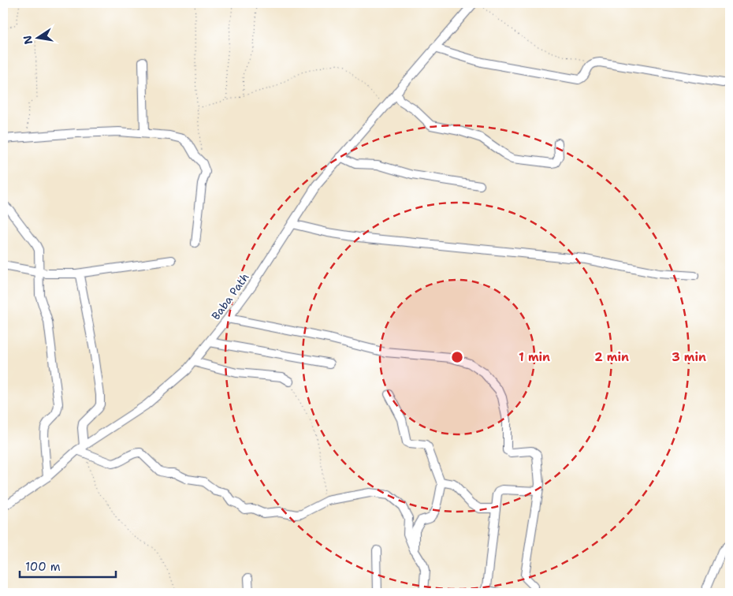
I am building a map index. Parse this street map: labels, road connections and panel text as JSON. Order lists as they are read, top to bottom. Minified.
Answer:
{"streets":{"street":["Baba Path"]},"scale_bar":"100 m","north":"left","rings":["1 min","2 min","3 min"]}
